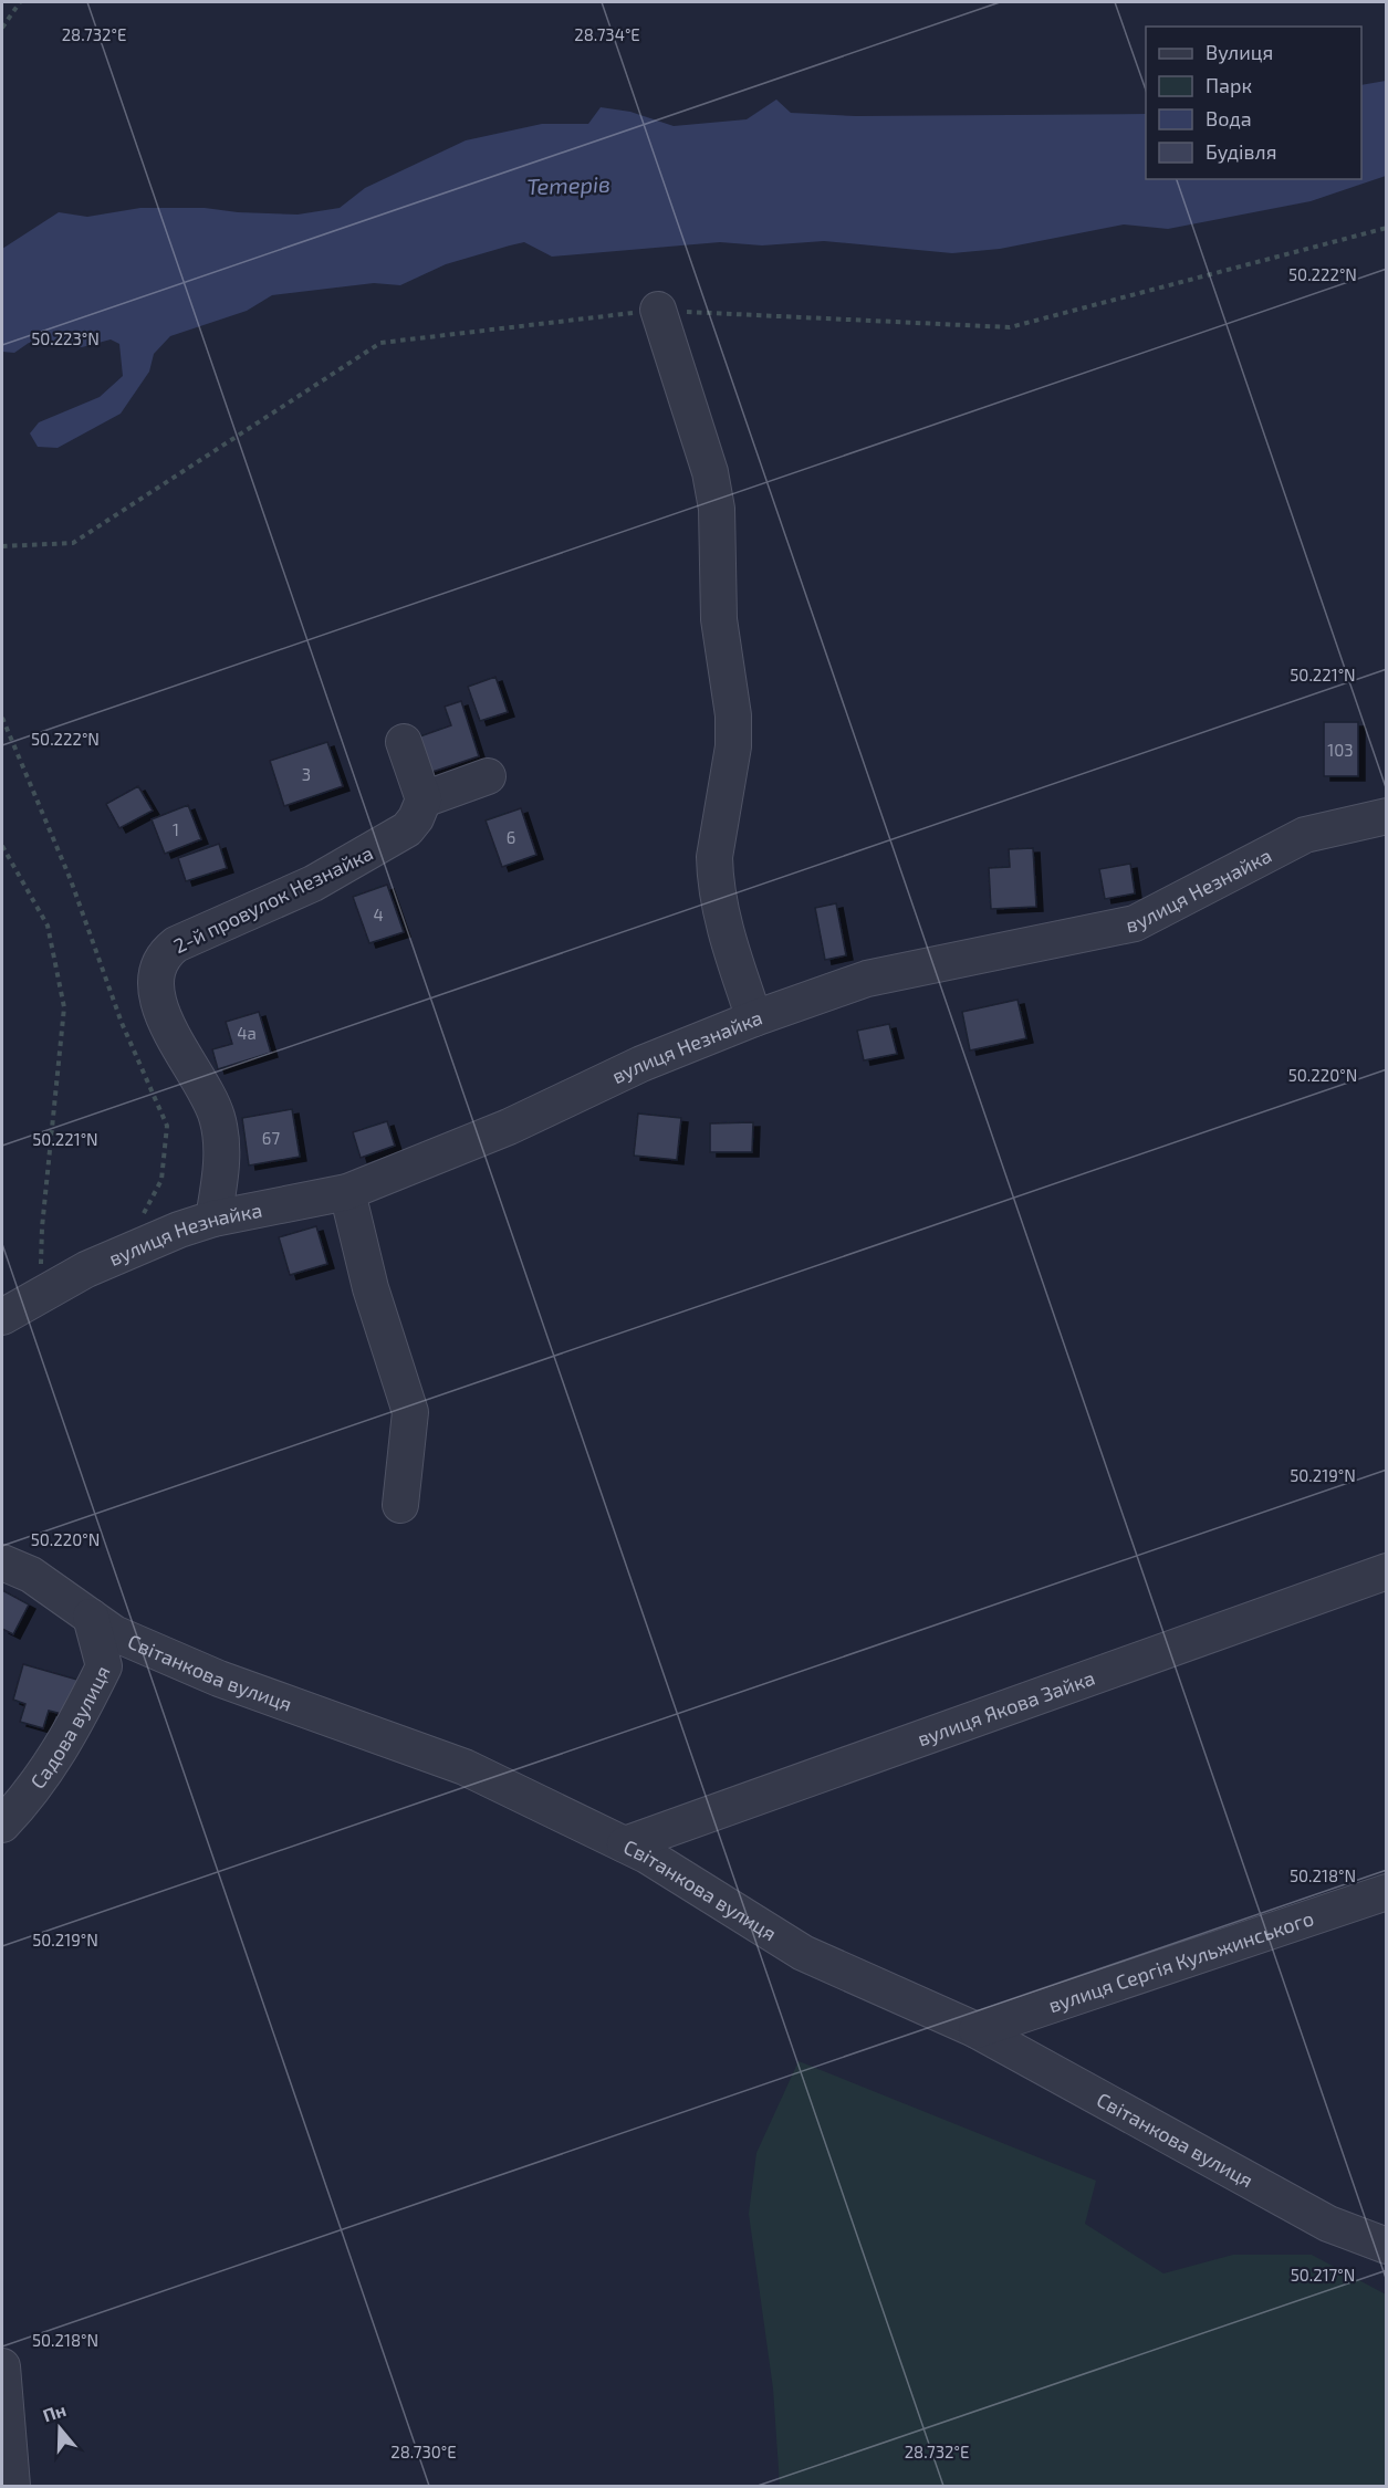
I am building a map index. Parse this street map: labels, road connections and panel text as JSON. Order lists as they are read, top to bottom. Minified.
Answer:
{"streets":{"street":["вулиця Незнайка","2-й провулок Незнайка","Світанкова вулиця","вулиця Якова Зайка","Садова вулиця","вулиця Сергія Кульжинського"]},"crossings":[["вулиця Незнайка","2-й провулок Незнайка"],["Світанкова вулиця","вулиця Якова Зайка"],["Світанкова вулиця","Садова вулиця"],["Світанкова вулиця","вулиця Сергія Кульжинського"]],"water":["Тетерів"],"house_numbers":["103","3","1","6","4","4а","67"],"legend":["Вулиця","Парк","Вода","Будівля"],"north":"top","coordinates":["28.732°E","28.734°E","50.222°N","50.223°N","50.221°N","50.220°N","50.219°N","50.218°N","50.217°N","28.730°E"]}
